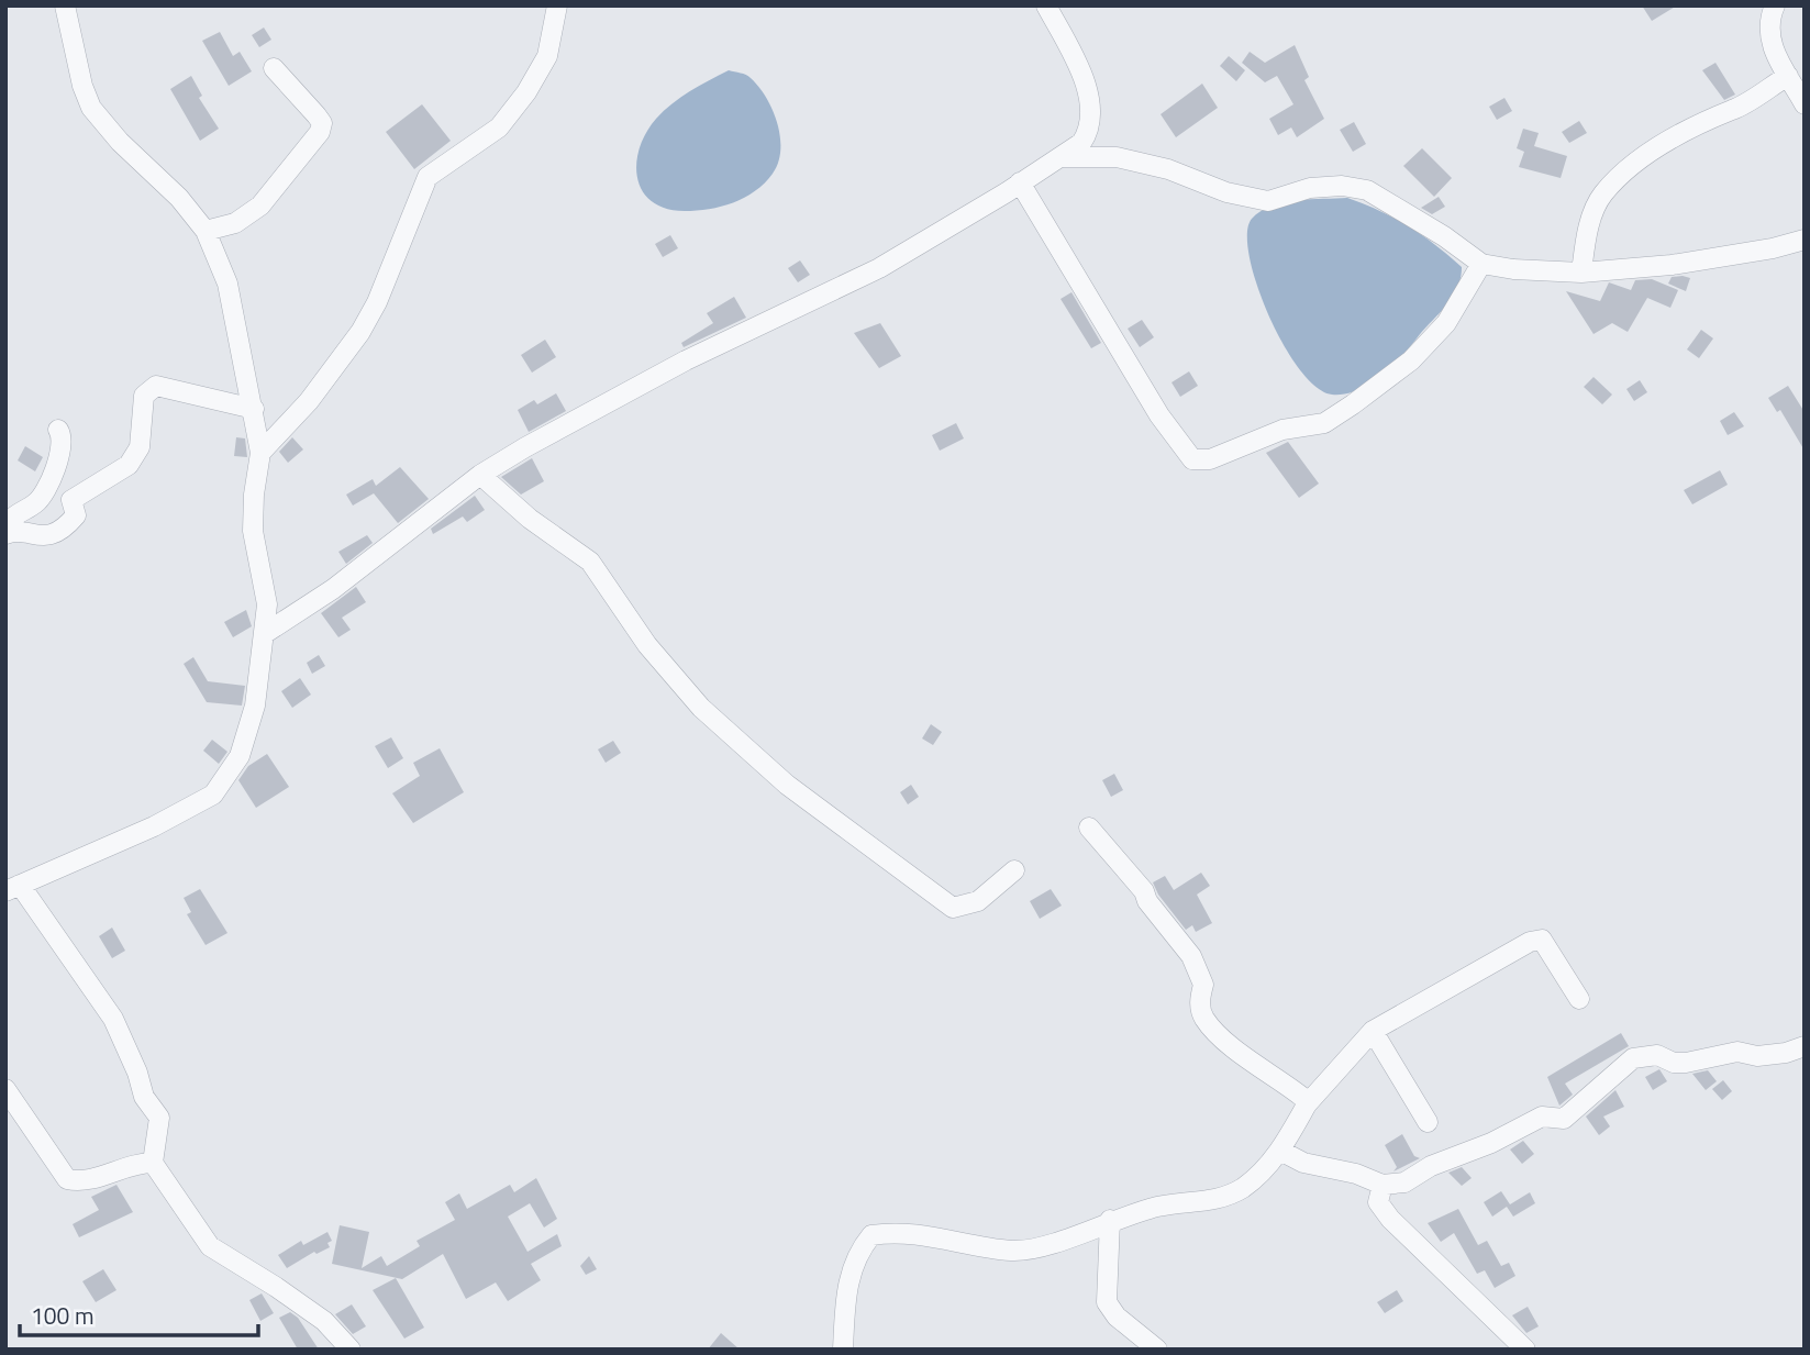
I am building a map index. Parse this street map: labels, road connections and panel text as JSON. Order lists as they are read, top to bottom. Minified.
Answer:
{"scale_bar":"100 m"}
